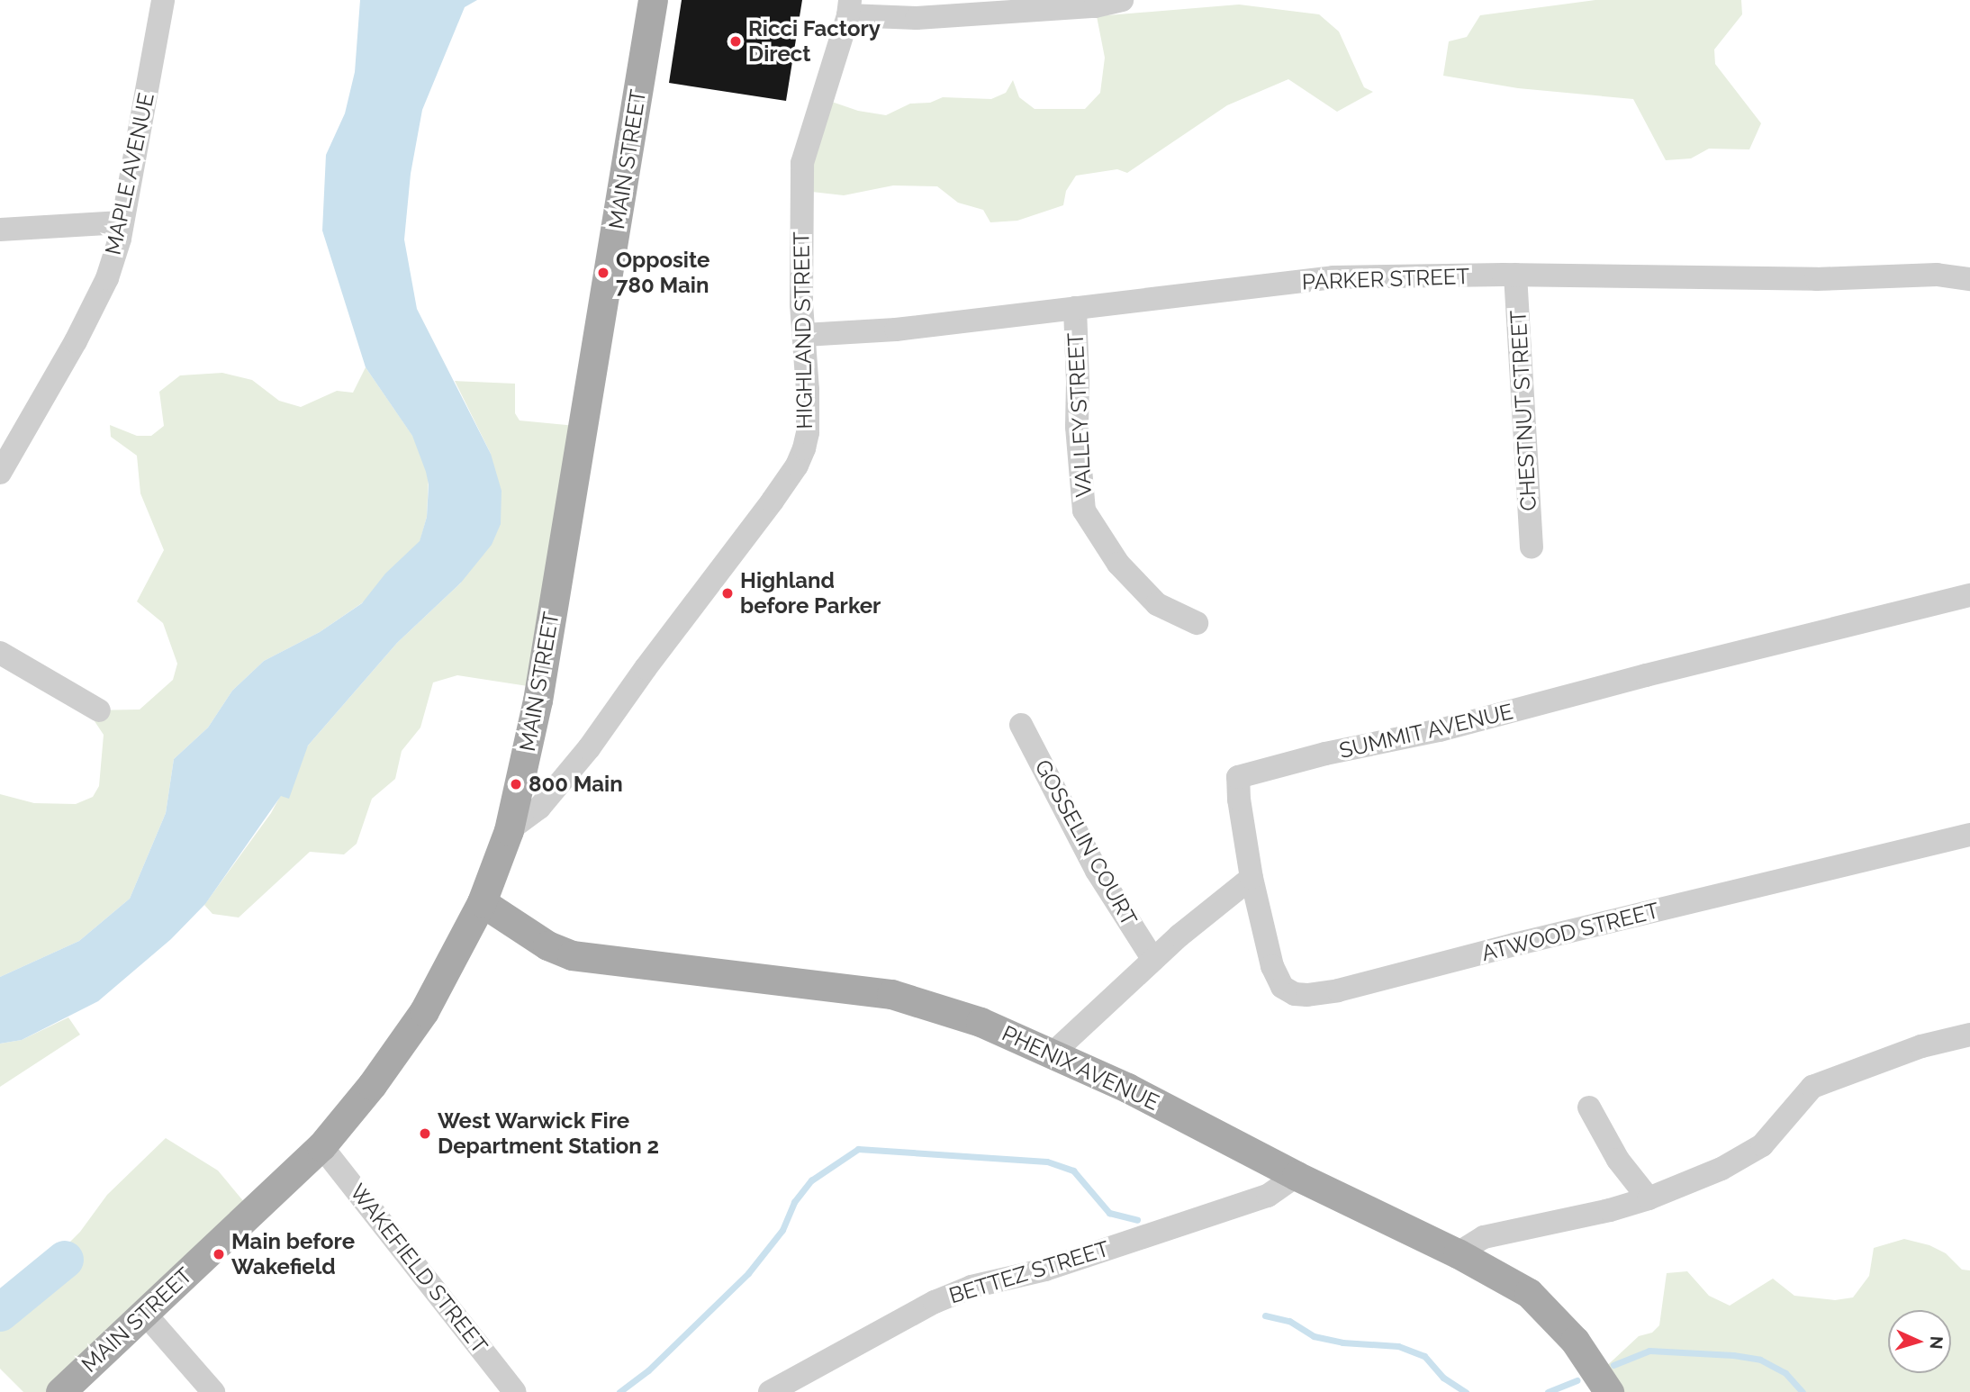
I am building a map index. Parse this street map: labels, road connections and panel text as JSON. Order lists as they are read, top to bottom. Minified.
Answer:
{"streets":{"main road":["MAIN STREET","PHENIX AVENUE"],"street":["MAPLE AVENUE","PARKER STREET","HIGHLAND STREET","CHESTNUT STREET","VALLEY STREET","SUMMIT AVENUE","GOSSELIN COURT","ATWOOD STREET","WAKEFIELD STREET","BETTEZ STREET"]},"crossings":[["MAIN STREET","HIGHLAND STREET"],["MAIN STREET","PHENIX AVENUE"],["MAIN STREET","WAKEFIELD STREET"],["PARKER STREET","HIGHLAND STREET"],["PARKER STREET","CHESTNUT STREET"],["PARKER STREET","VALLEY STREET"],["SUMMIT AVENUE","ATWOOD STREET"],["PHENIX AVENUE","BETTEZ STREET"]],"places":["Ricci Factory Direct","Opposite 780 Main","Highland before Parker","800 Main","West Warwick Fire Department Station 2","Main before Wakefield"],"north":"right"}
